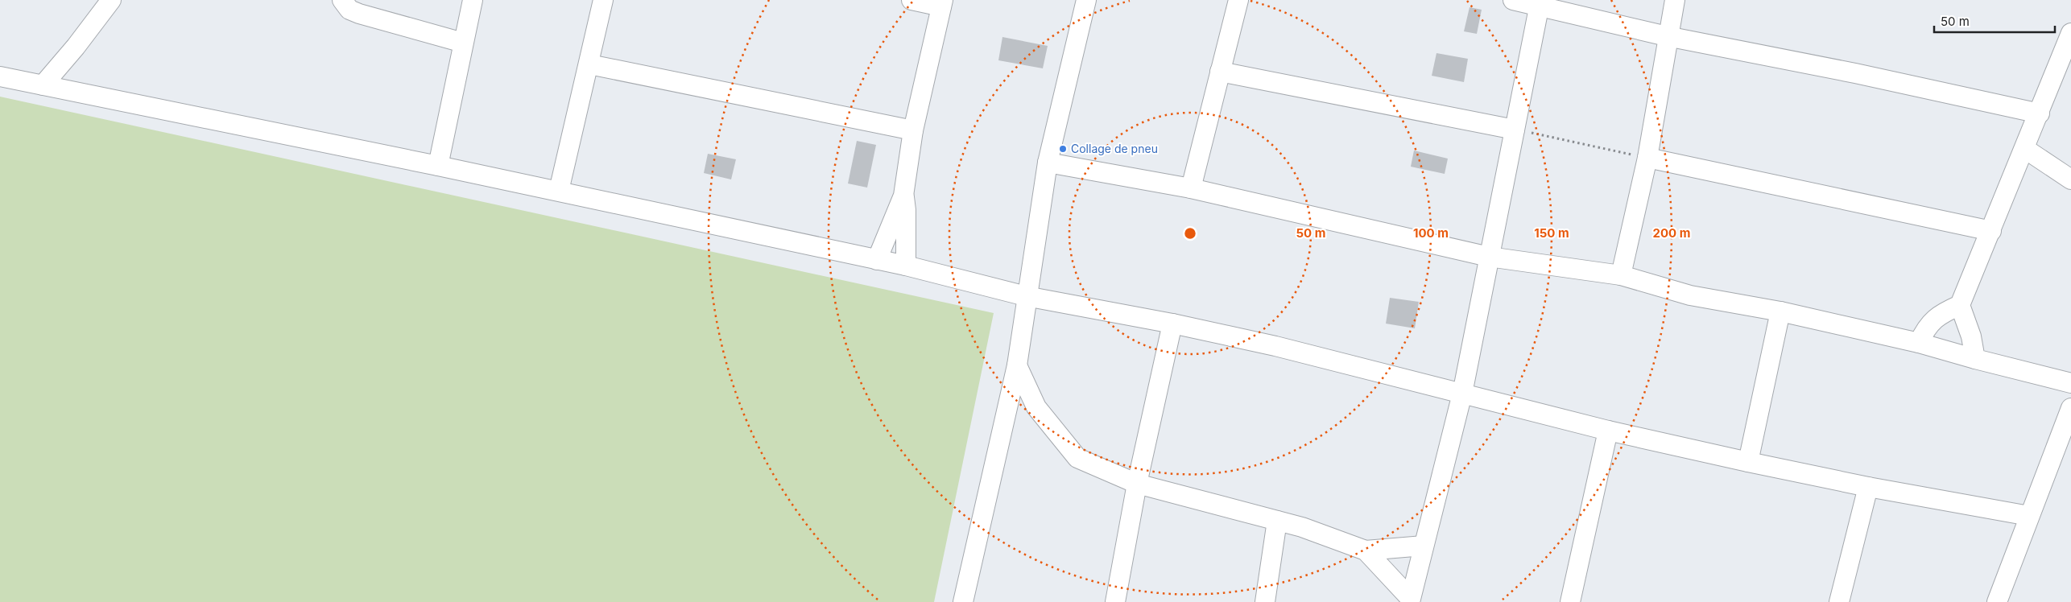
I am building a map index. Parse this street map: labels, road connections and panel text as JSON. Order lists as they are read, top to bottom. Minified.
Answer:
{"places":["Collage de pneu"],"scale_bar":"50 m","rings":["50 m","100 m","150 m","200 m"]}
